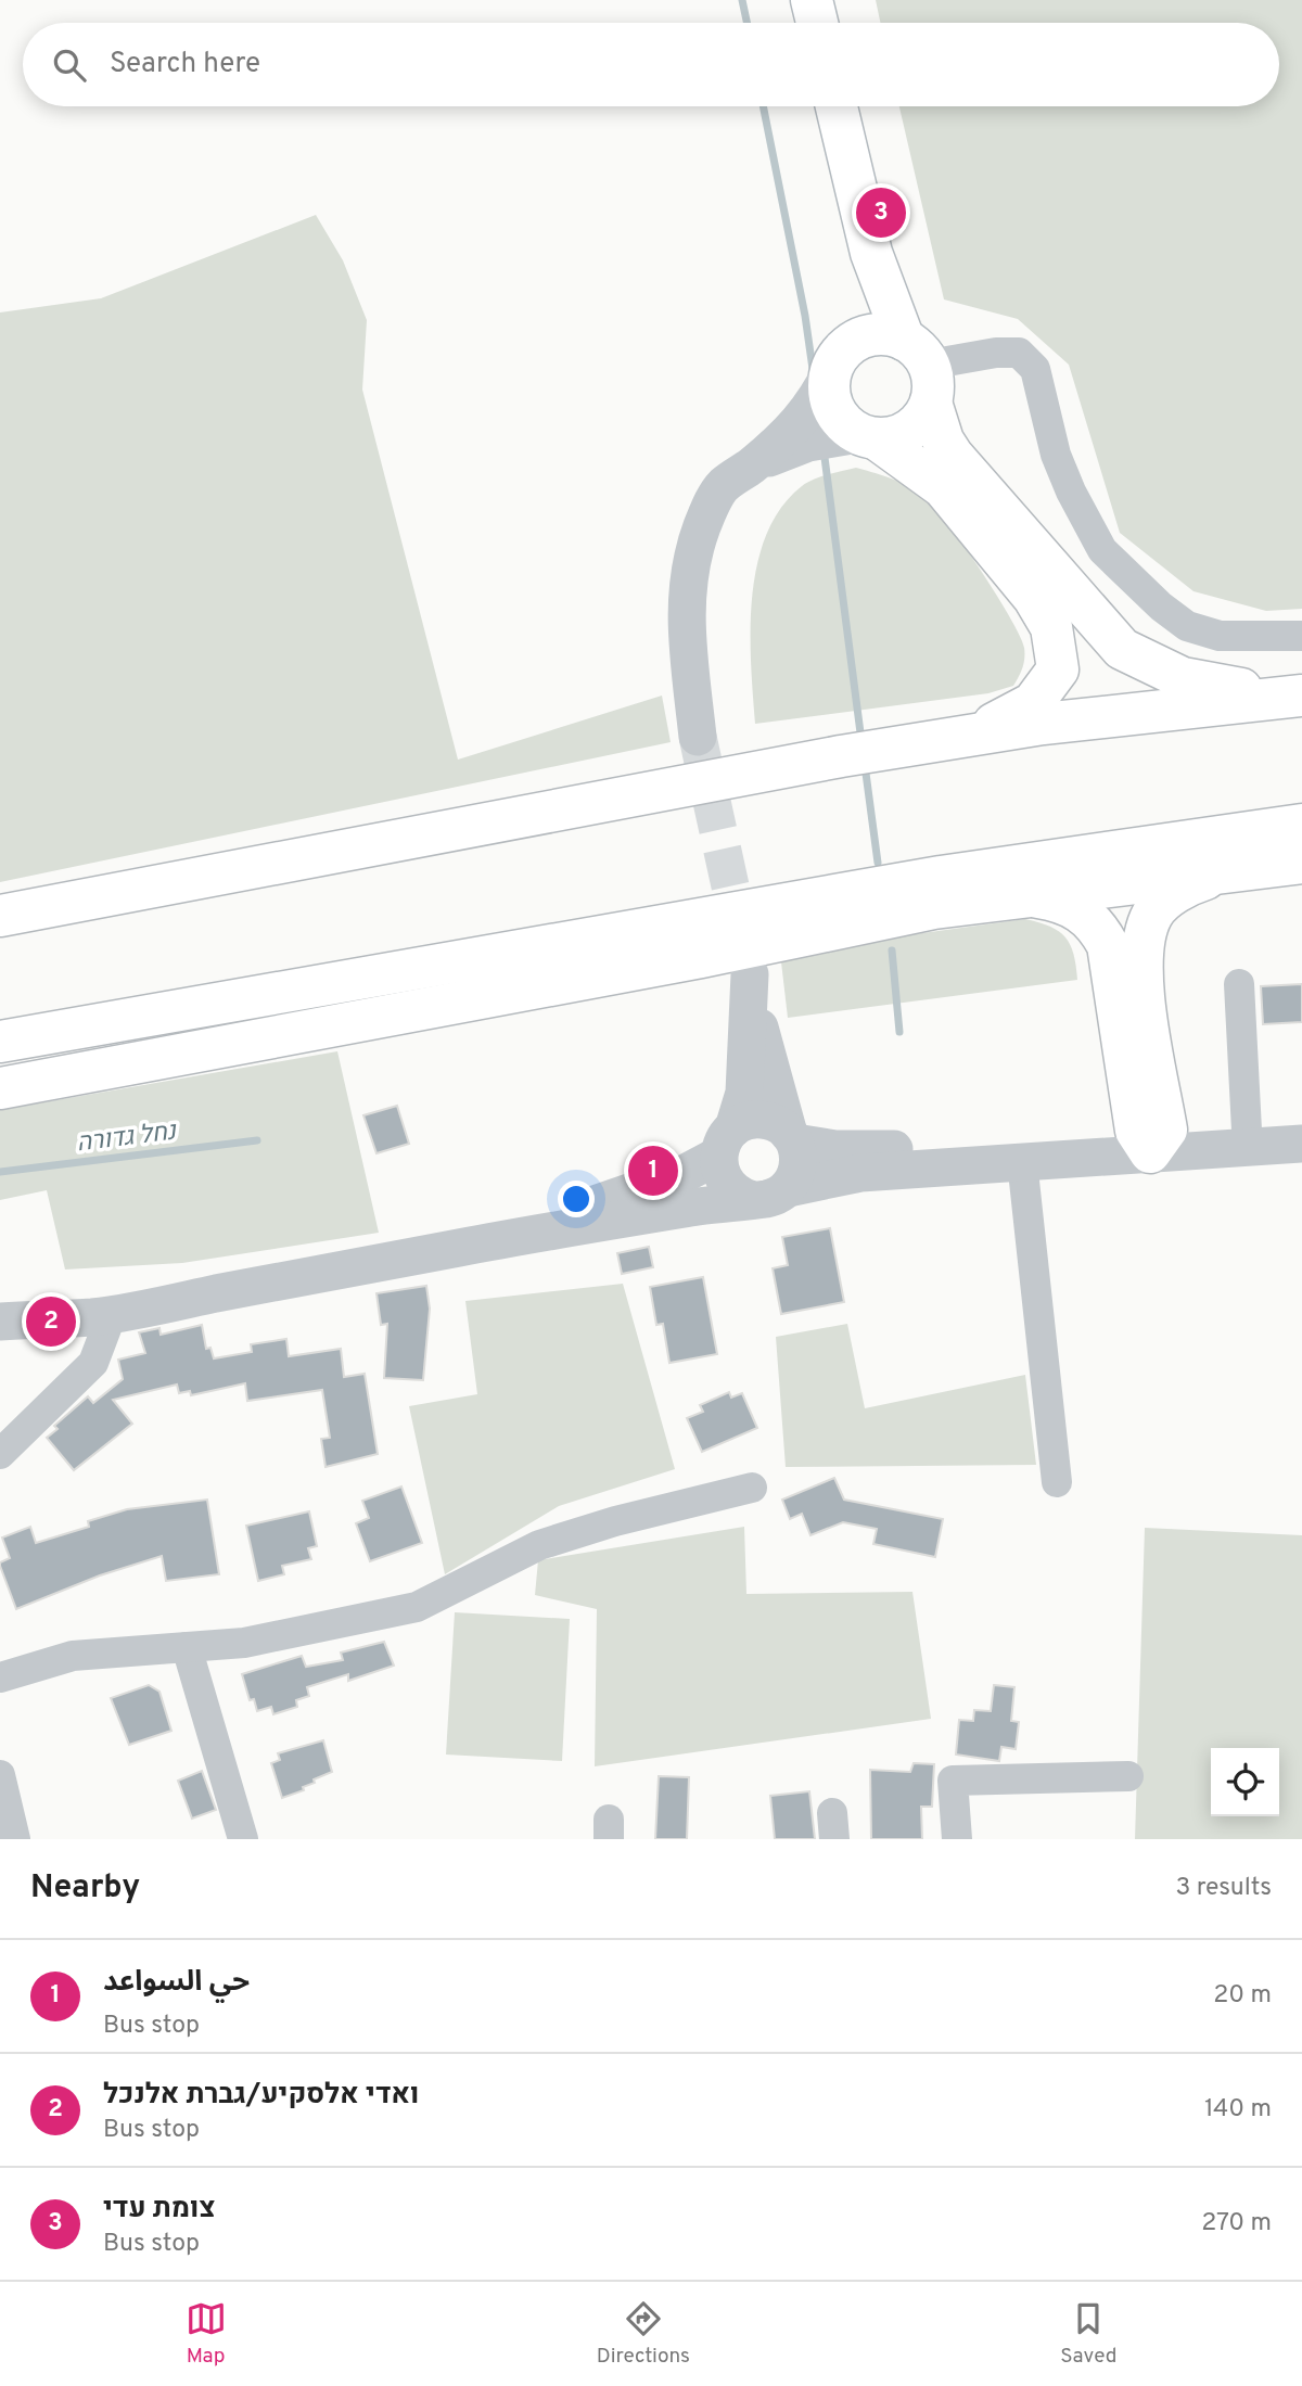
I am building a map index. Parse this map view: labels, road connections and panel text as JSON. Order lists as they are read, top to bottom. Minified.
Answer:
{"water":["נחל גדורה"],"page":{"search":"Search here","pins":["3","1","2"],"heading":["Nearby","3 results"],"list":[{"mark":"1","name":"حي السواعد","note":"Bus stop","value":"20 m"},{"mark":"2","name":"ואדי אלסקיע/גברת אלנכל","note":"Bus stop","value":"140 m"},{"mark":"3","name":"צומת עדי","note":"Bus stop","value":"270 m"}],"nav":["Map","Directions","Saved"]}}
